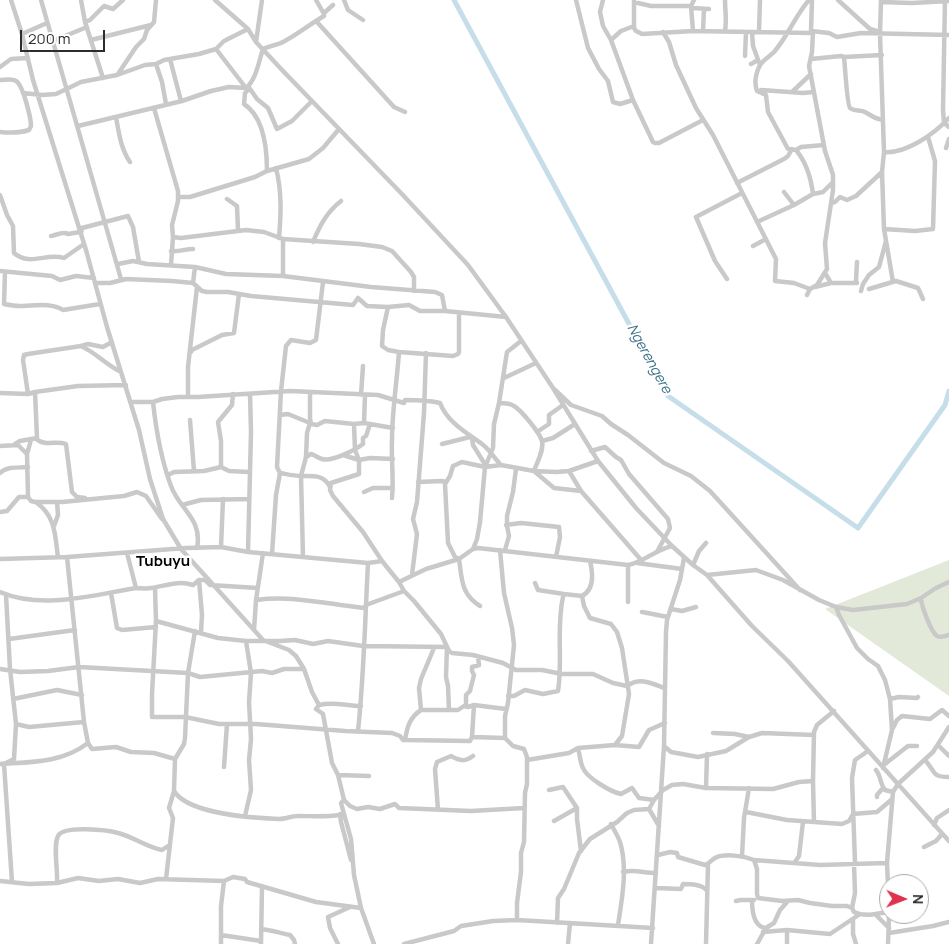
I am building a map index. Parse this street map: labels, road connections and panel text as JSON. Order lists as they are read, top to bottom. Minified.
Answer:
{"districts":["Tubuyu"],"water":["Ngerengere"],"scale_bar":"200 m","north":"right"}
